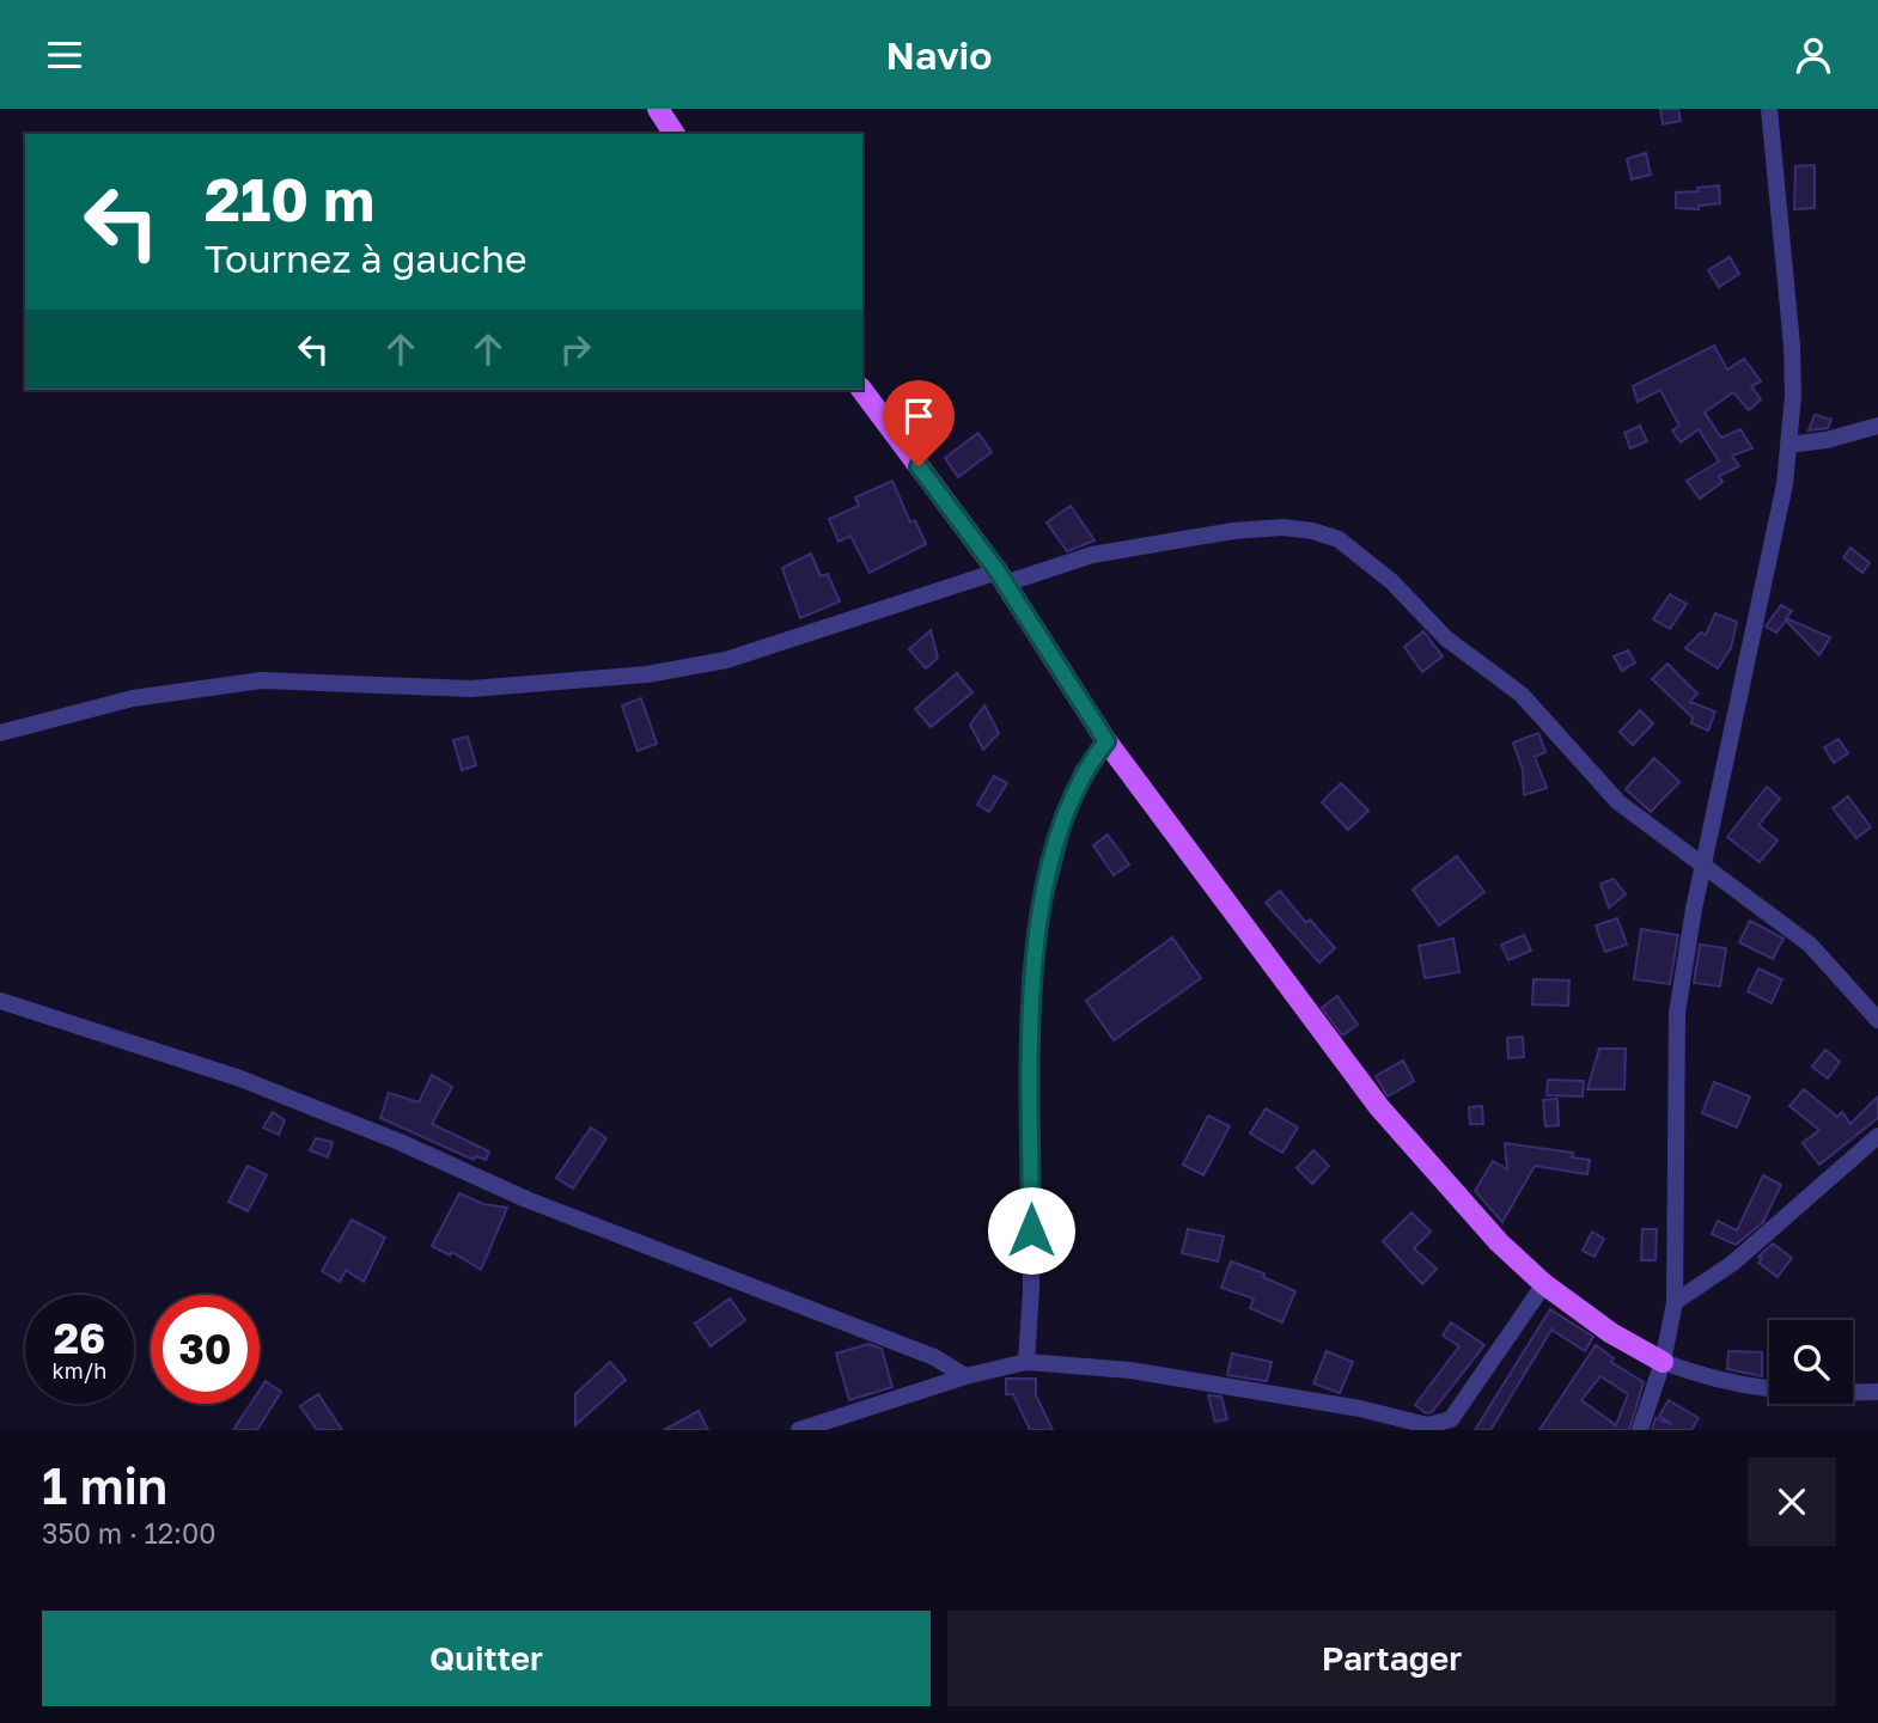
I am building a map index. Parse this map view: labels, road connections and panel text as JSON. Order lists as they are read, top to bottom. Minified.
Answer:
{"page":{"header":"Navio","turn":["210 m","Tournez à gauche"],"speed":"26 km/h","limit":"30","heading":["1 min","350 m · 12:00"],"buttons":["Quitter","Partager"]}}
